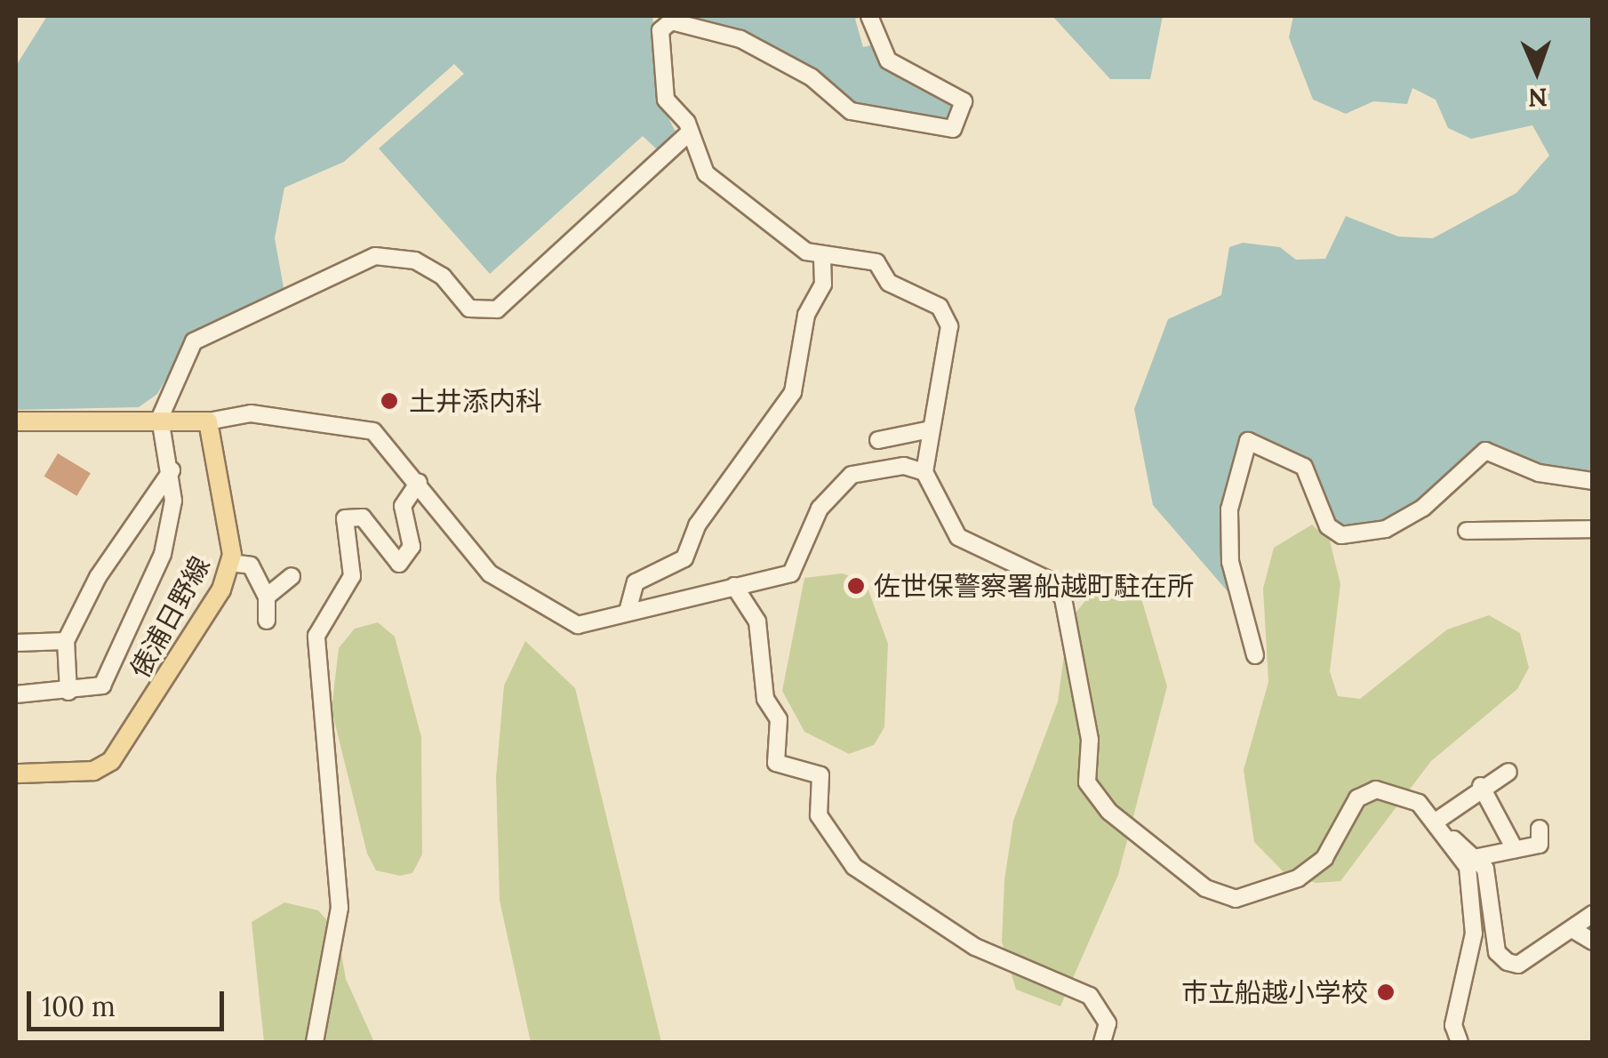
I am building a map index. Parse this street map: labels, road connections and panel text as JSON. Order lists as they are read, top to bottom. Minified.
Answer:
{"streets":{"main road":["俵浦日野線"]},"places":["土井添内科","佐世保警察署船越町駐在所","市立船越小学校"],"scale_bar":"100 m","north":"bottom"}
